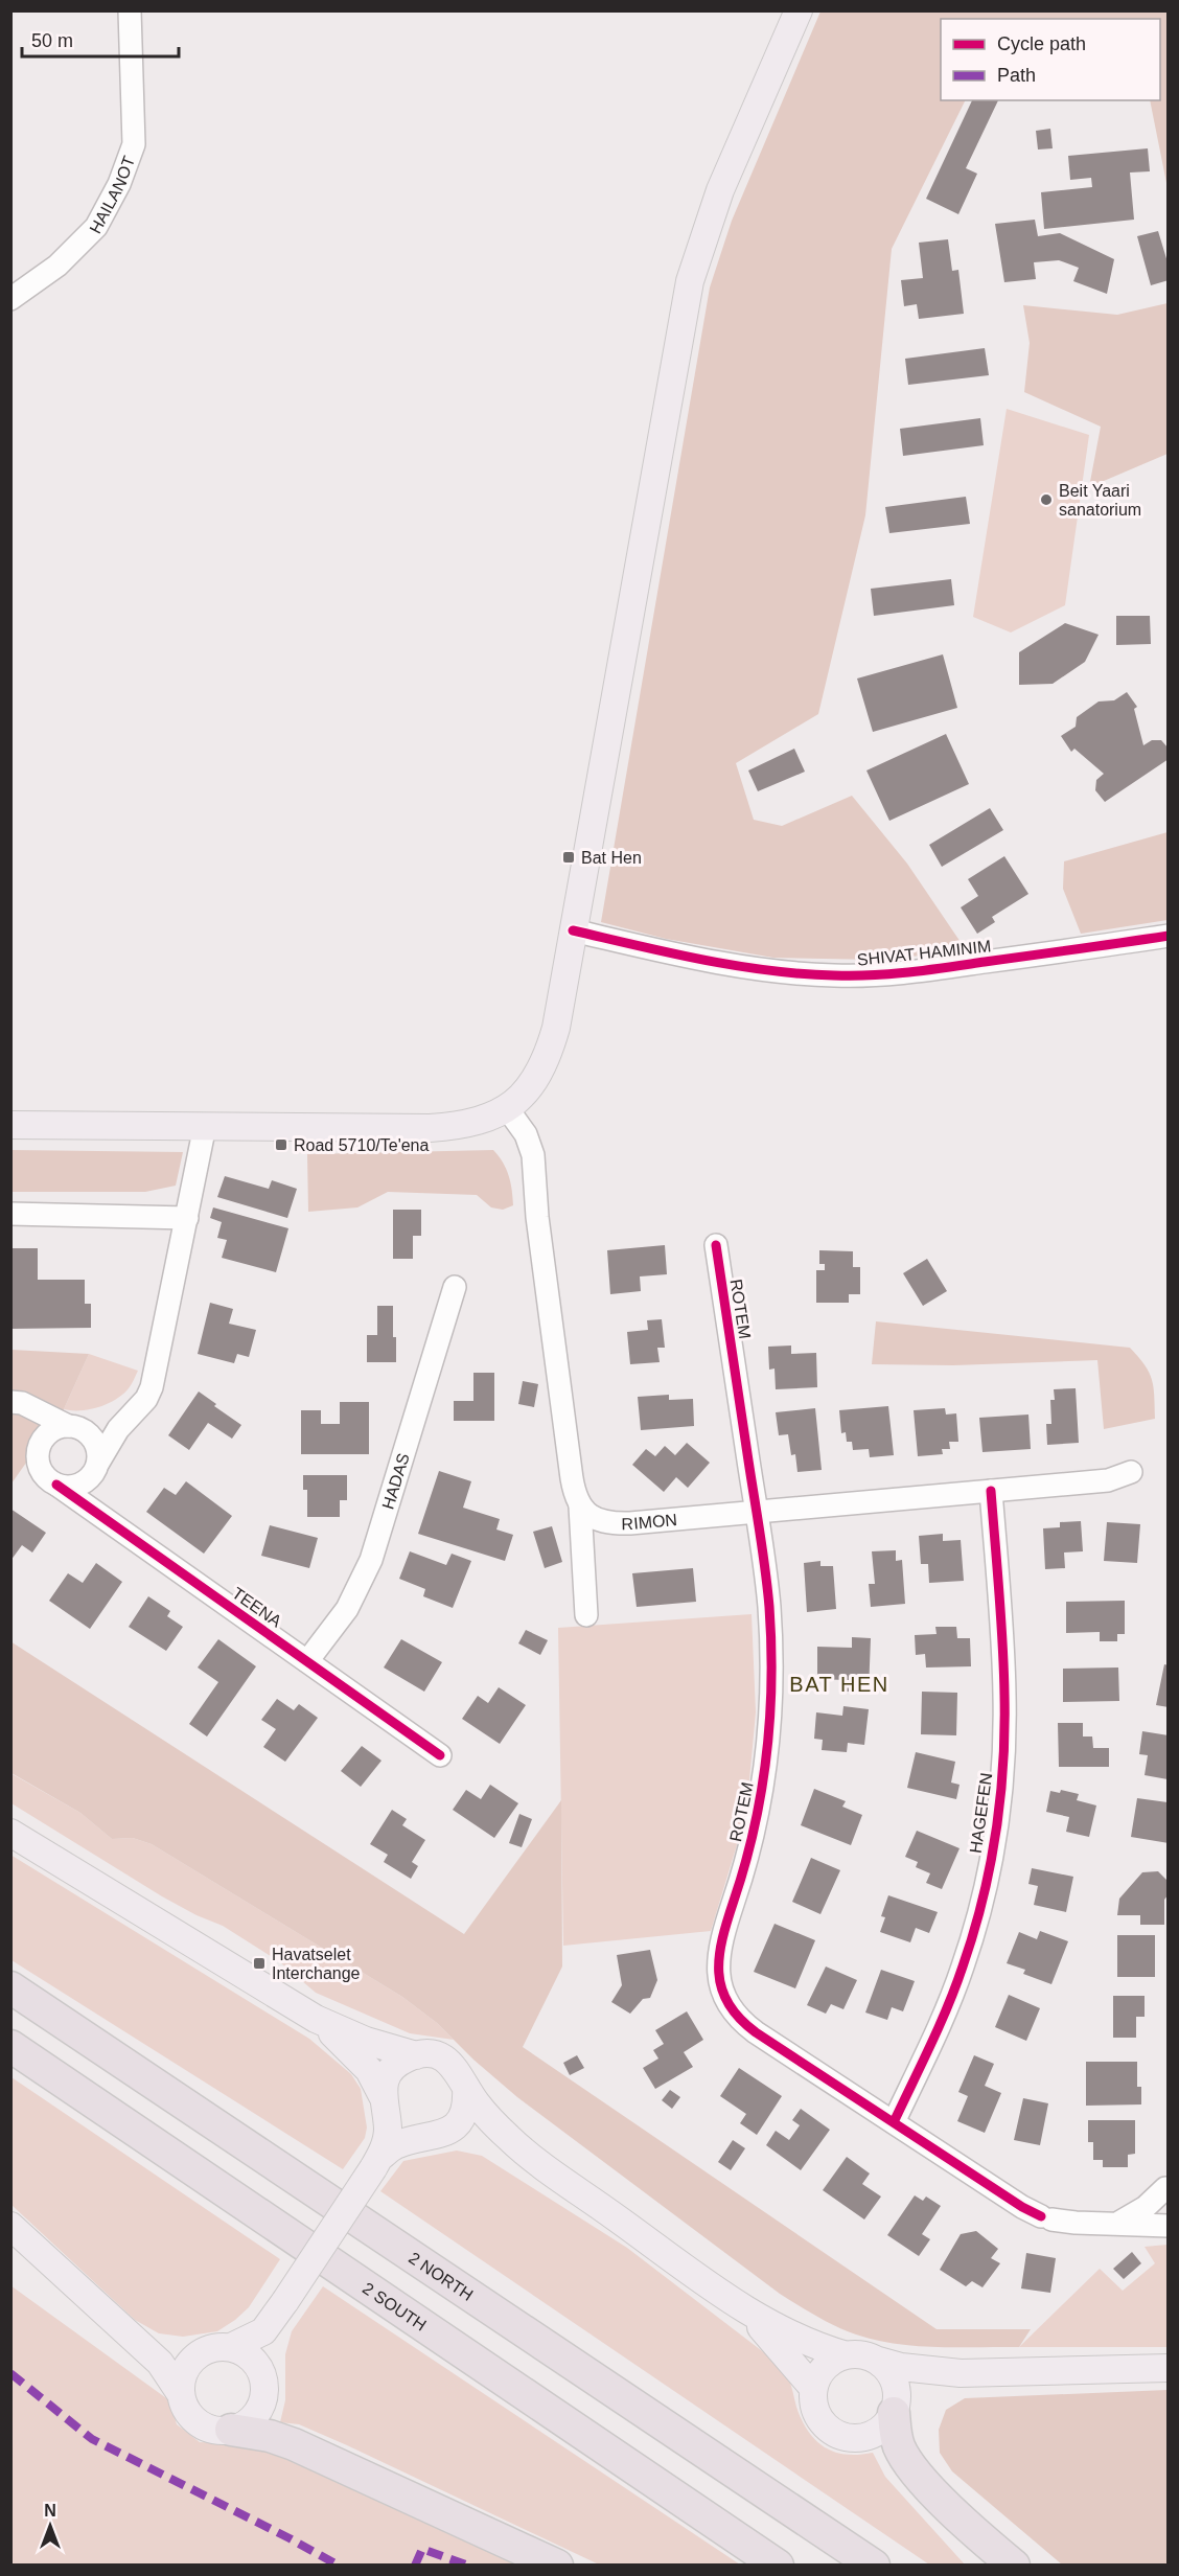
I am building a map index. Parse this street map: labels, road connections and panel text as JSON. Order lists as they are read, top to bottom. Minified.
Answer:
{"streets":{"highway":["2 NORTH","2 SOUTH"],"street":["HAILANOT","SHIVAT HAMINIM","ROTEM","HADAS","RIMON","TEENA","HAGEFEN"]},"crossings":[["ROTEM","RIMON"],["ROTEM","HAGEFEN"],["HADAS","TEENA"],["RIMON","HAGEFEN"]],"districts":["BAT HEN"],"places":{"other":["Beit Yaari sanatorium"],"transit":["Bat Hen","Road 5710/Te'ena","Havatselet Interchange"]},"legend":["Cycle path","Path"],"scale_bar":"50 m","north":"top"}
